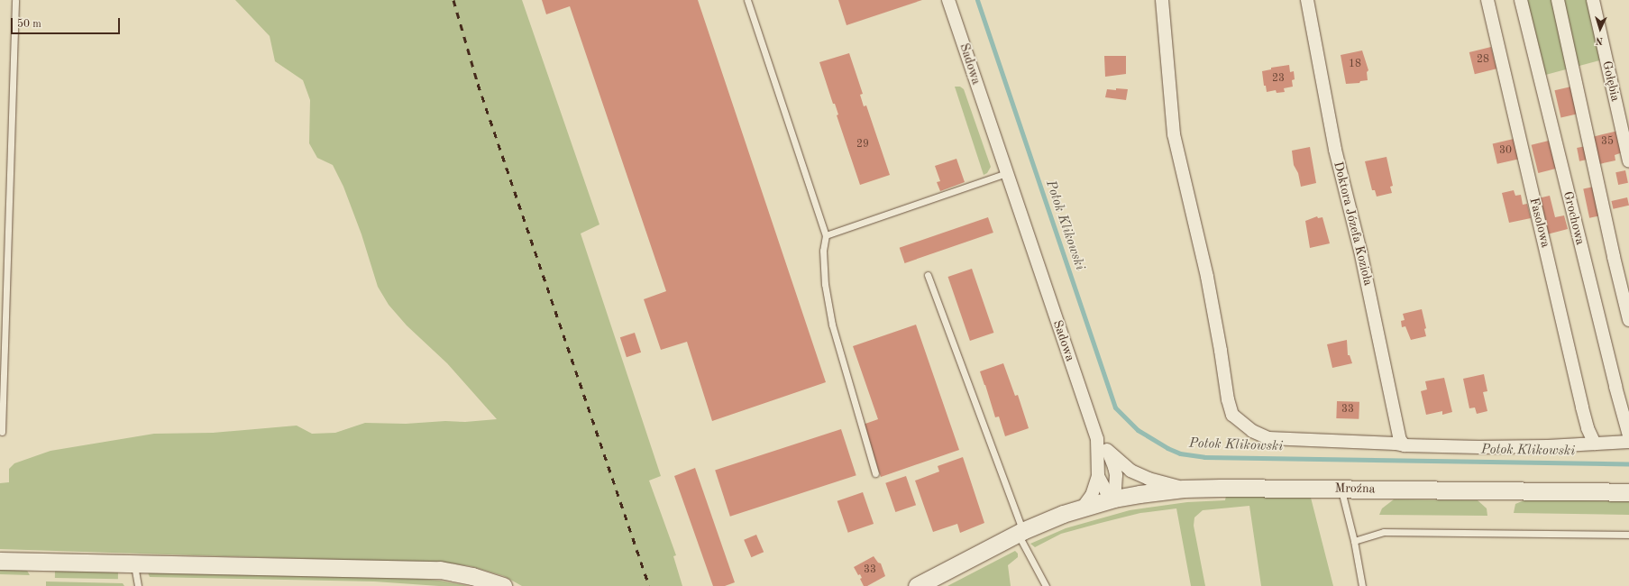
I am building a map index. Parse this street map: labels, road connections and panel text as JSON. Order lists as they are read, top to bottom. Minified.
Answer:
{"streets":{"main road":["Mroźna"],"street":["Sadowa","Gołębia","Grochowa","Fasolowa","Doktora Józefa Kozioła"]},"crossings":[["Sadowa","Mroźna"]],"water":["Potok Klikowski"],"house_numbers":["28","18","23","35","29","30","33","33"],"scale_bar":"50 m","north":"bottom"}
